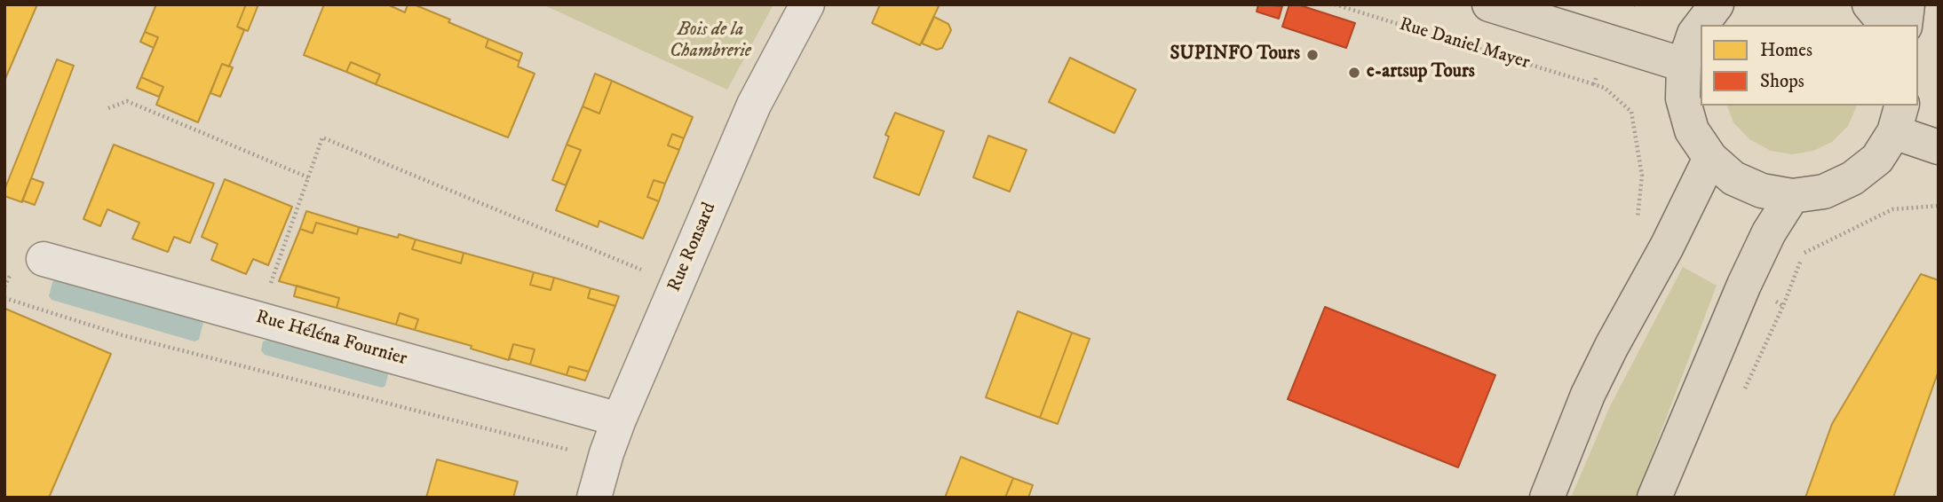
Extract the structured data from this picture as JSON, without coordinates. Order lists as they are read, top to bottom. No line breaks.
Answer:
{"streets":{"street":["Rue Ronsard","Rue Héléna Fournier"],"path":["Rue Daniel Mayer"]},"crossings":[["Rue Ronsard","Rue Héléna Fournier"]],"parks":["Bois de la Chambrerie"],"places":["SUPINFO Tours","e-artsup Tours"],"legend":["Homes","Shops"]}
